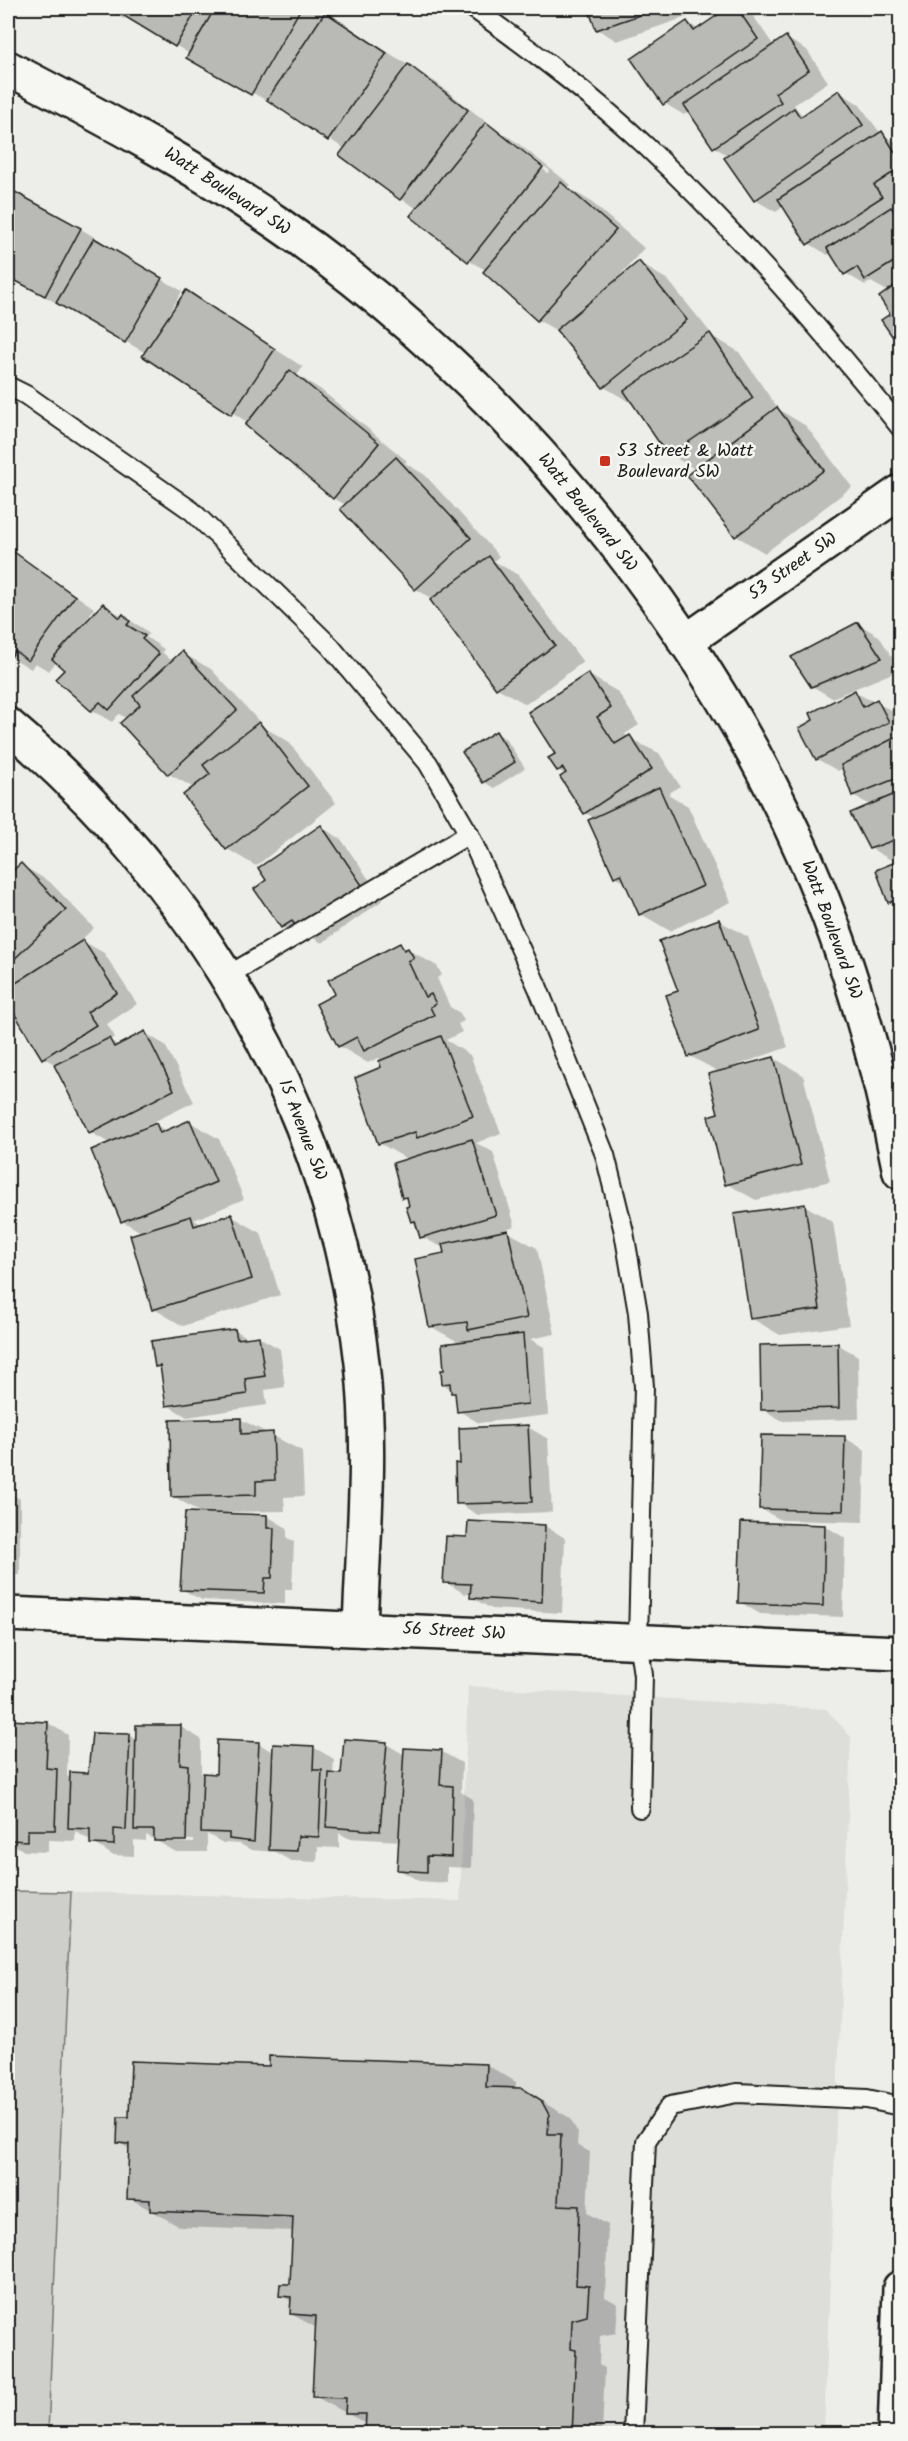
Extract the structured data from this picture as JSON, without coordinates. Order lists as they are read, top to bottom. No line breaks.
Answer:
{"streets":{"street":["Watt Boulevard SW","53 Street SW","15 Avenue SW","56 Street SW"]},"crossings":[["Watt Boulevard SW","53 Street SW"],["15 Avenue SW","56 Street SW"]],"places":{"transit":["53 Street & Watt Boulevard SW"]}}
